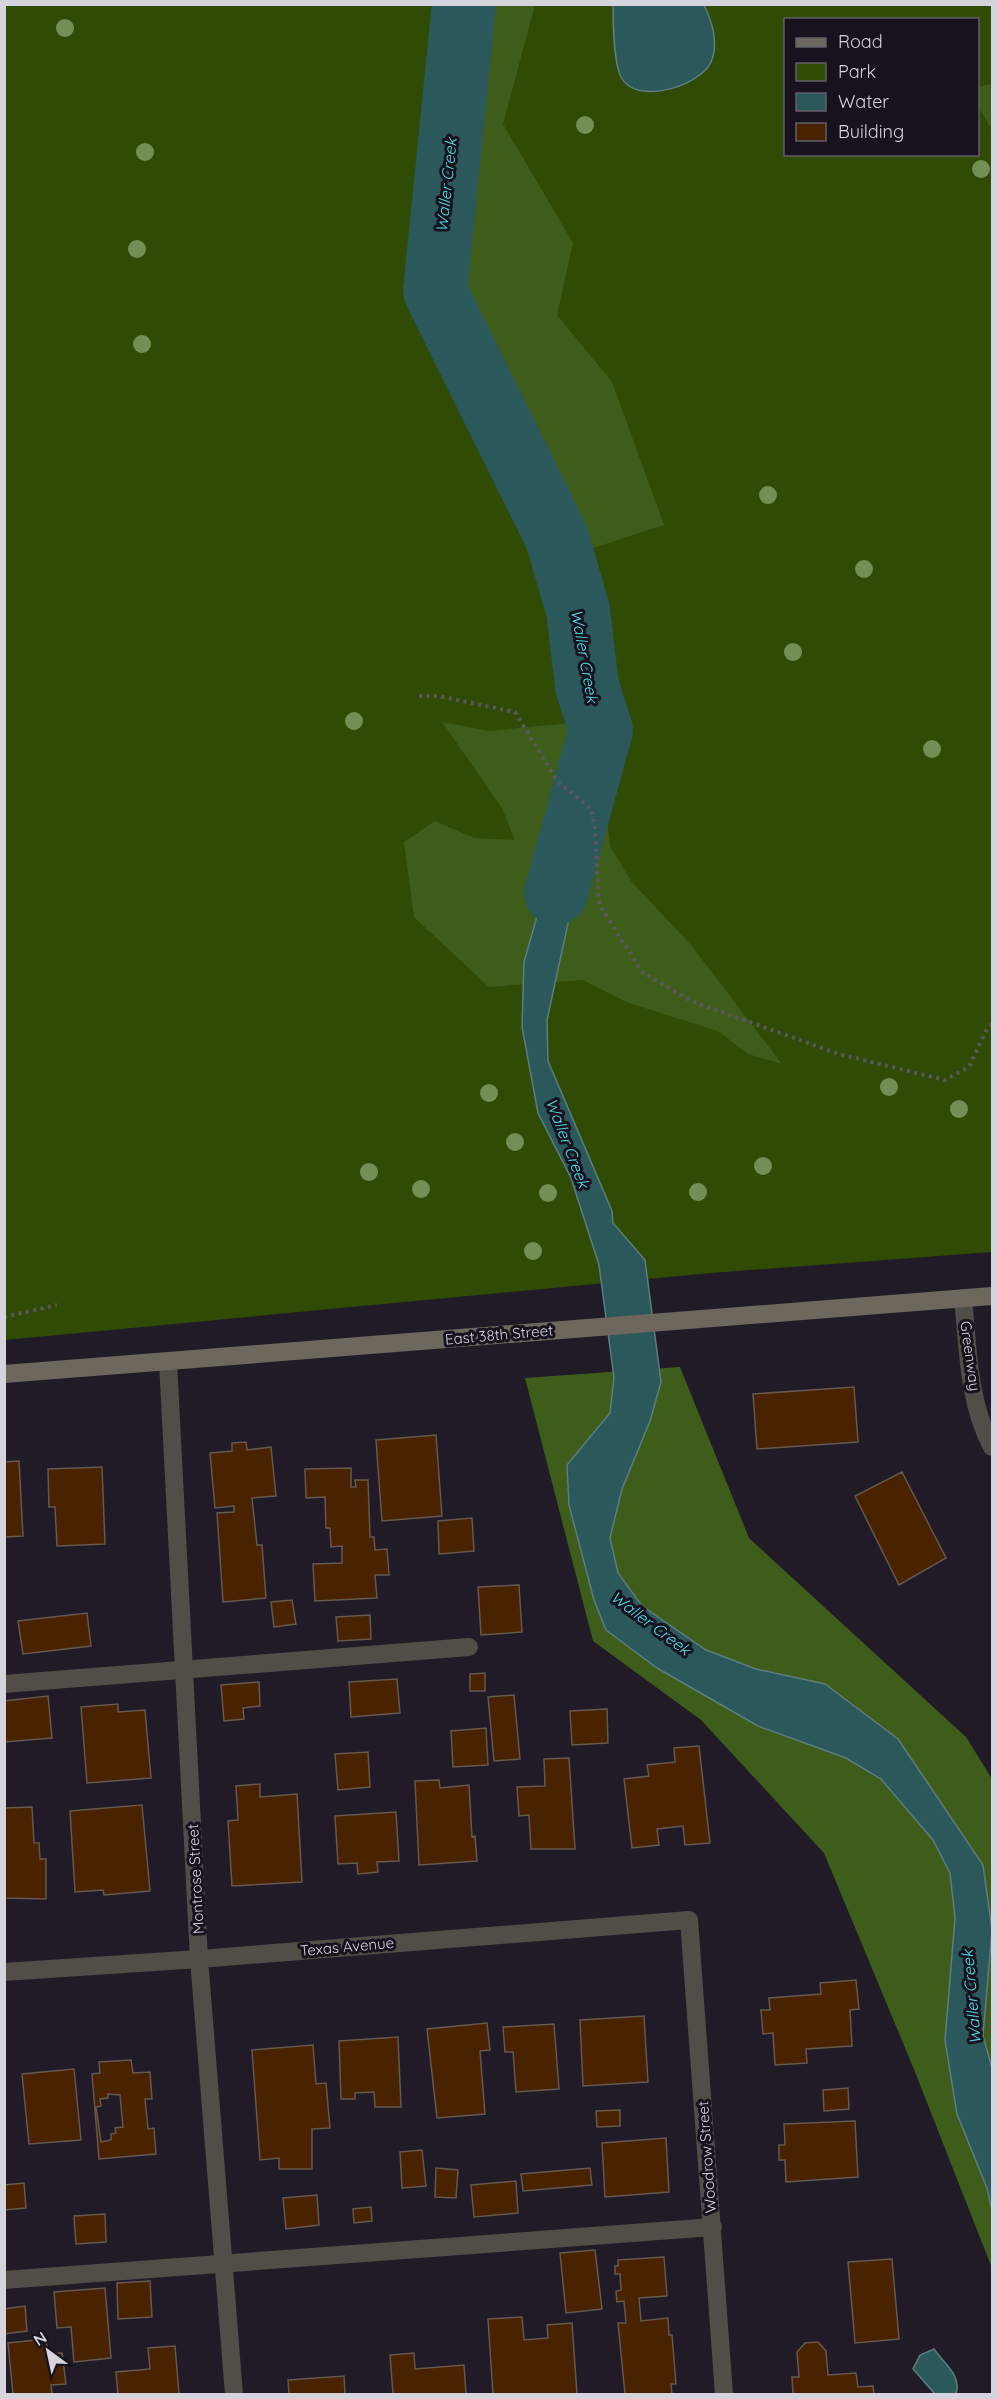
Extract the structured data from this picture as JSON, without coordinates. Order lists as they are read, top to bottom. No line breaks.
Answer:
{"streets":{"street":["East 38th Street","Greenway","Montrose Street","Texas Avenue","Woodrow Street"]},"crossings":[["East 38th Street","Greenway"],["East 38th Street","Montrose Street"],["Montrose Street","Texas Avenue"],["Texas Avenue","Woodrow Street"]],"water":["Waller Creek"],"legend":["Road","Park","Water","Building"],"north":"top left"}
